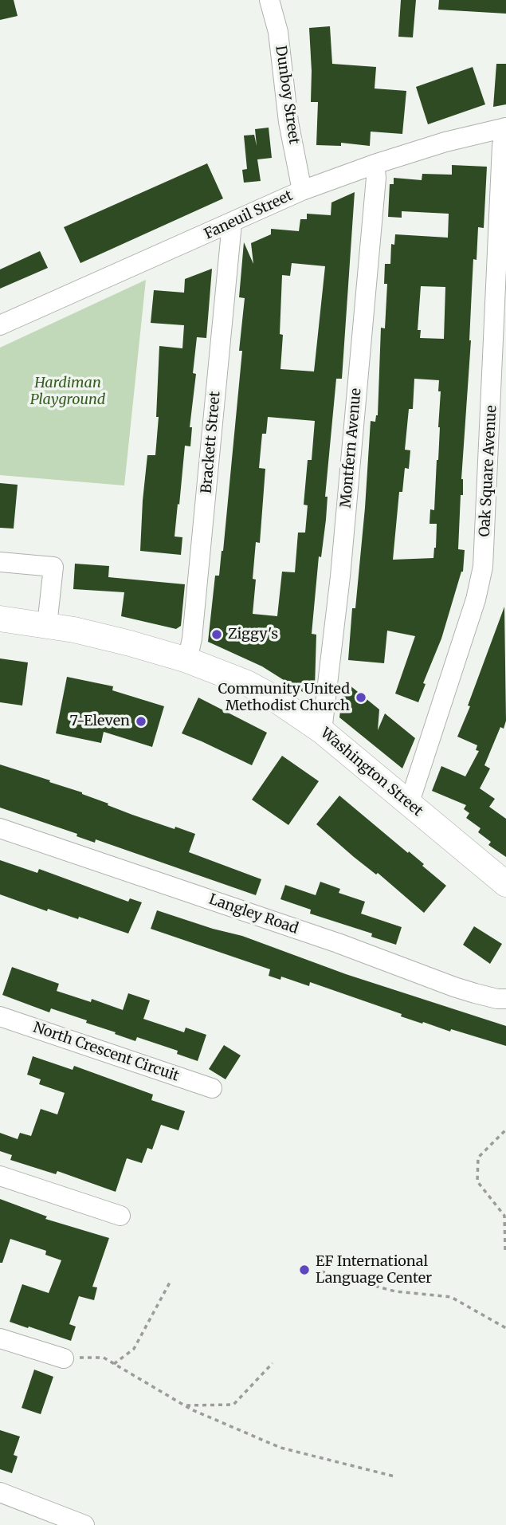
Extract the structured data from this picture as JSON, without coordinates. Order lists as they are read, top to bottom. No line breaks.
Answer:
{"streets":{"main road":["Washington Street"],"street":["Dunboy Street","Faneuil Street","Brackett Street","Montfern Avenue","Oak Square Avenue","Langley Road","North Crescent Circuit"]},"crossings":[["Dunboy Street","Faneuil Street"],["Faneuil Street","Brackett Street"],["Faneuil Street","Montfern Avenue"],["Faneuil Street","Oak Square Avenue"],["Brackett Street","Washington Street"],["Montfern Avenue","Washington Street"],["Oak Square Avenue","Washington Street"]],"parks":["Hardiman Playground"],"places":["Ziggy's","Community United Methodist Church","7-Eleven","EF International Language Center"]}
